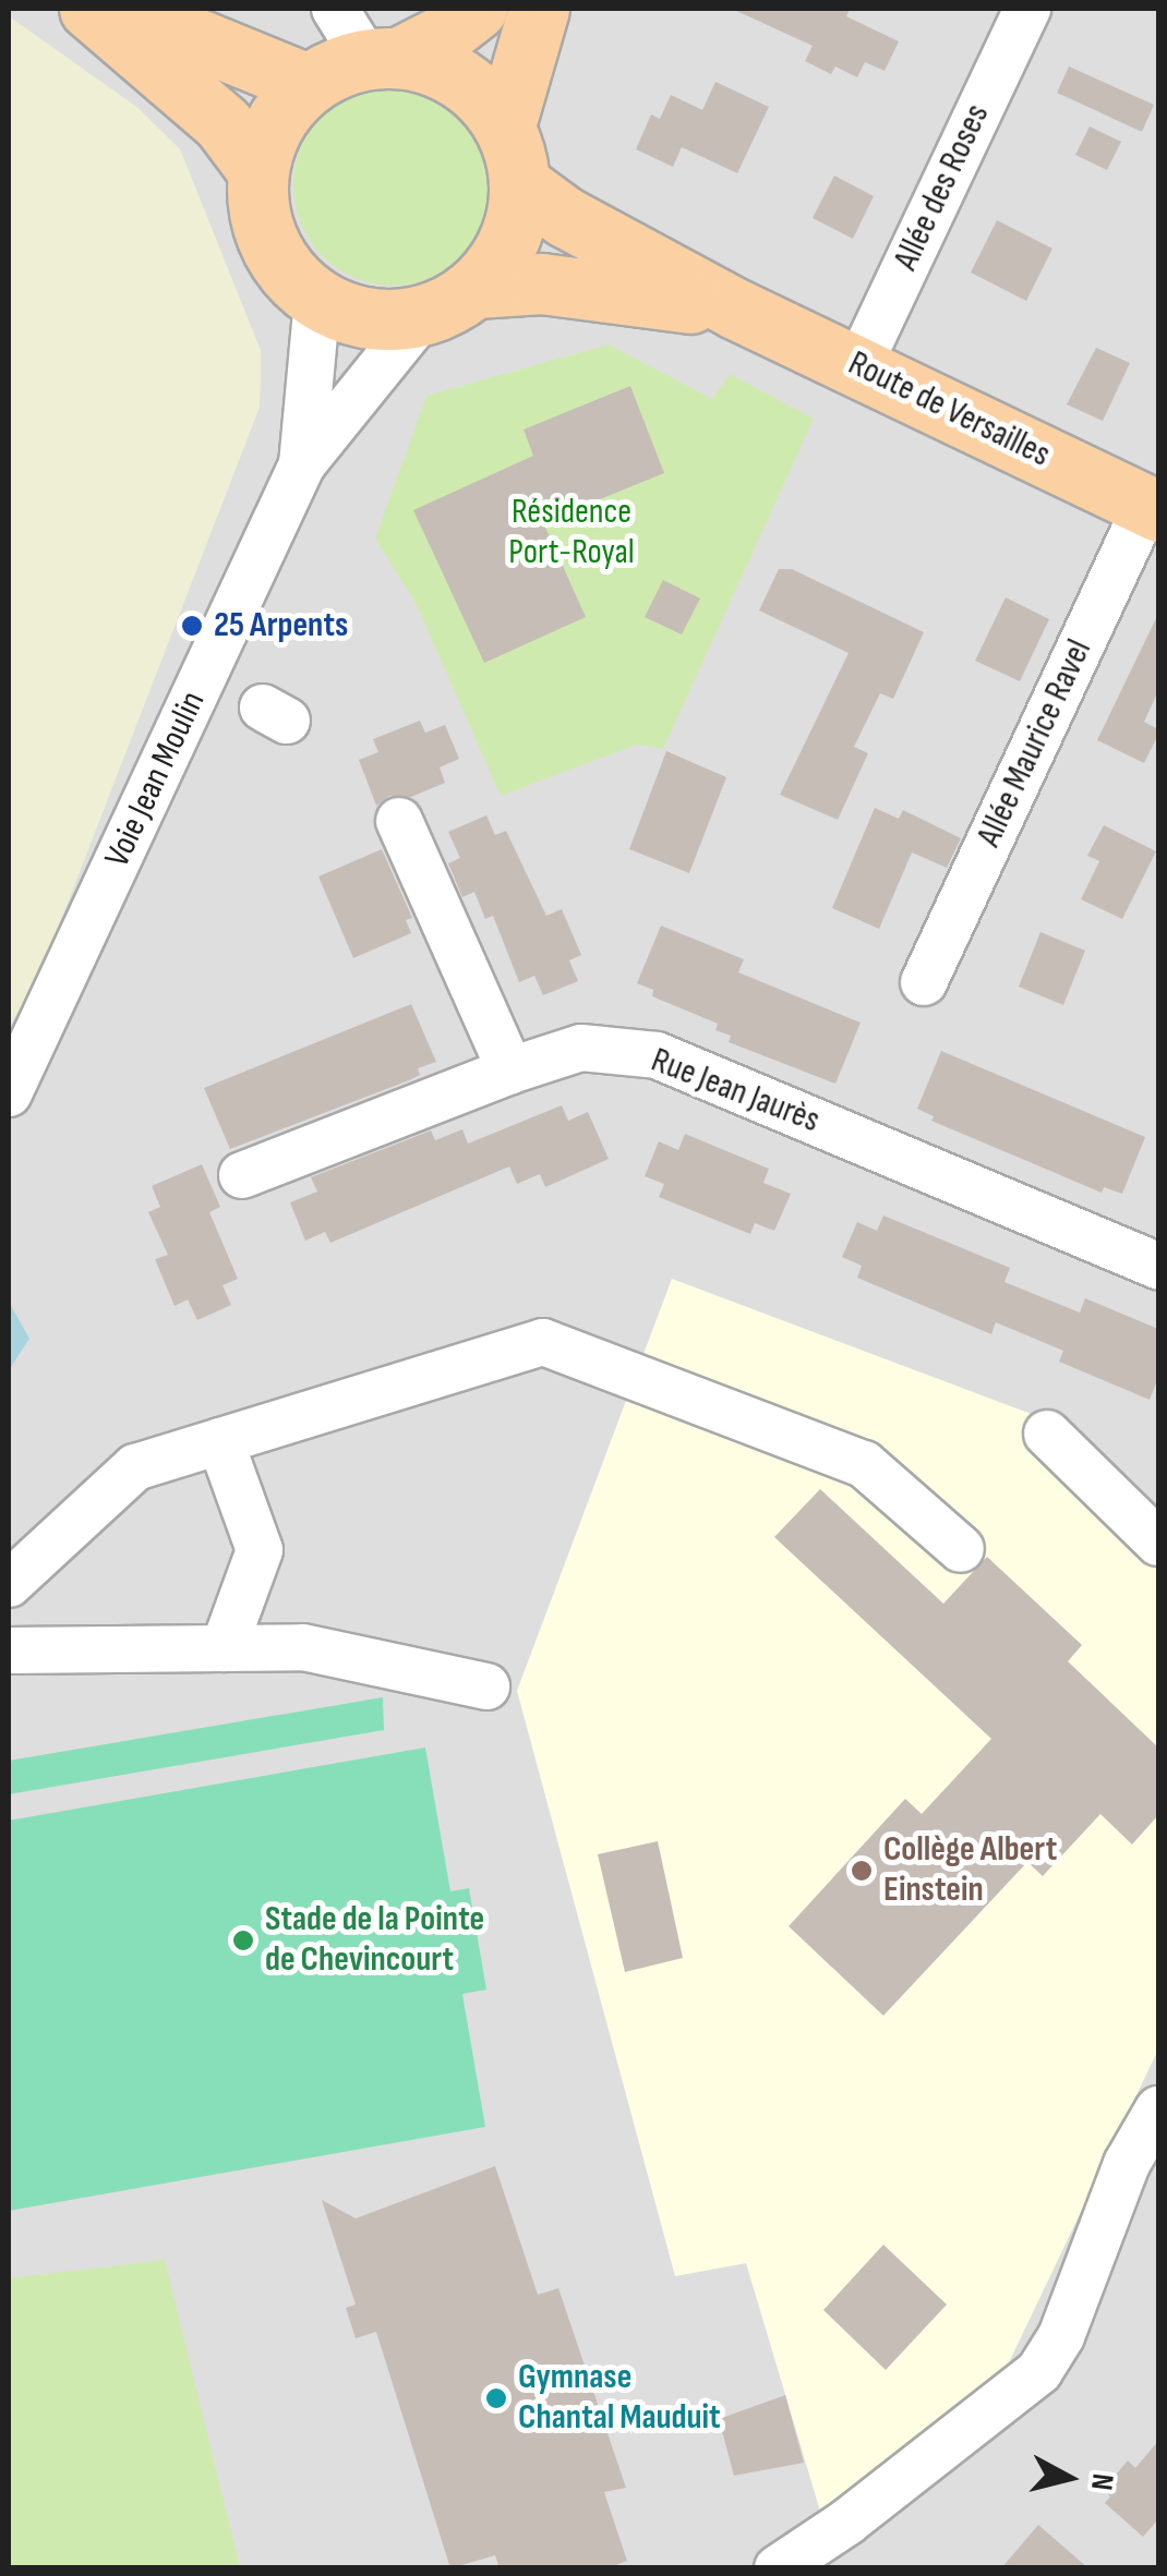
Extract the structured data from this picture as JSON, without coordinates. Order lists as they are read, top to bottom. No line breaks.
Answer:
{"streets":{"main road":["Route de Versailles"],"street":["Allée des Roses","Allée Maurice Ravel","Voie Jean Moulin","Rue Jean Jaurès"]},"crossings":[["Allée des Roses","Route de Versailles"],["Route de Versailles","Allée Maurice Ravel"],["Route de Versailles","Voie Jean Moulin"]],"parks":["Résidence Port-Royal"],"places":["25 Arpents","Collège Albert Einstein","Stade de la Pointe de Chevincourt","Gymnase Chantal Mauduit"],"north":"right"}
